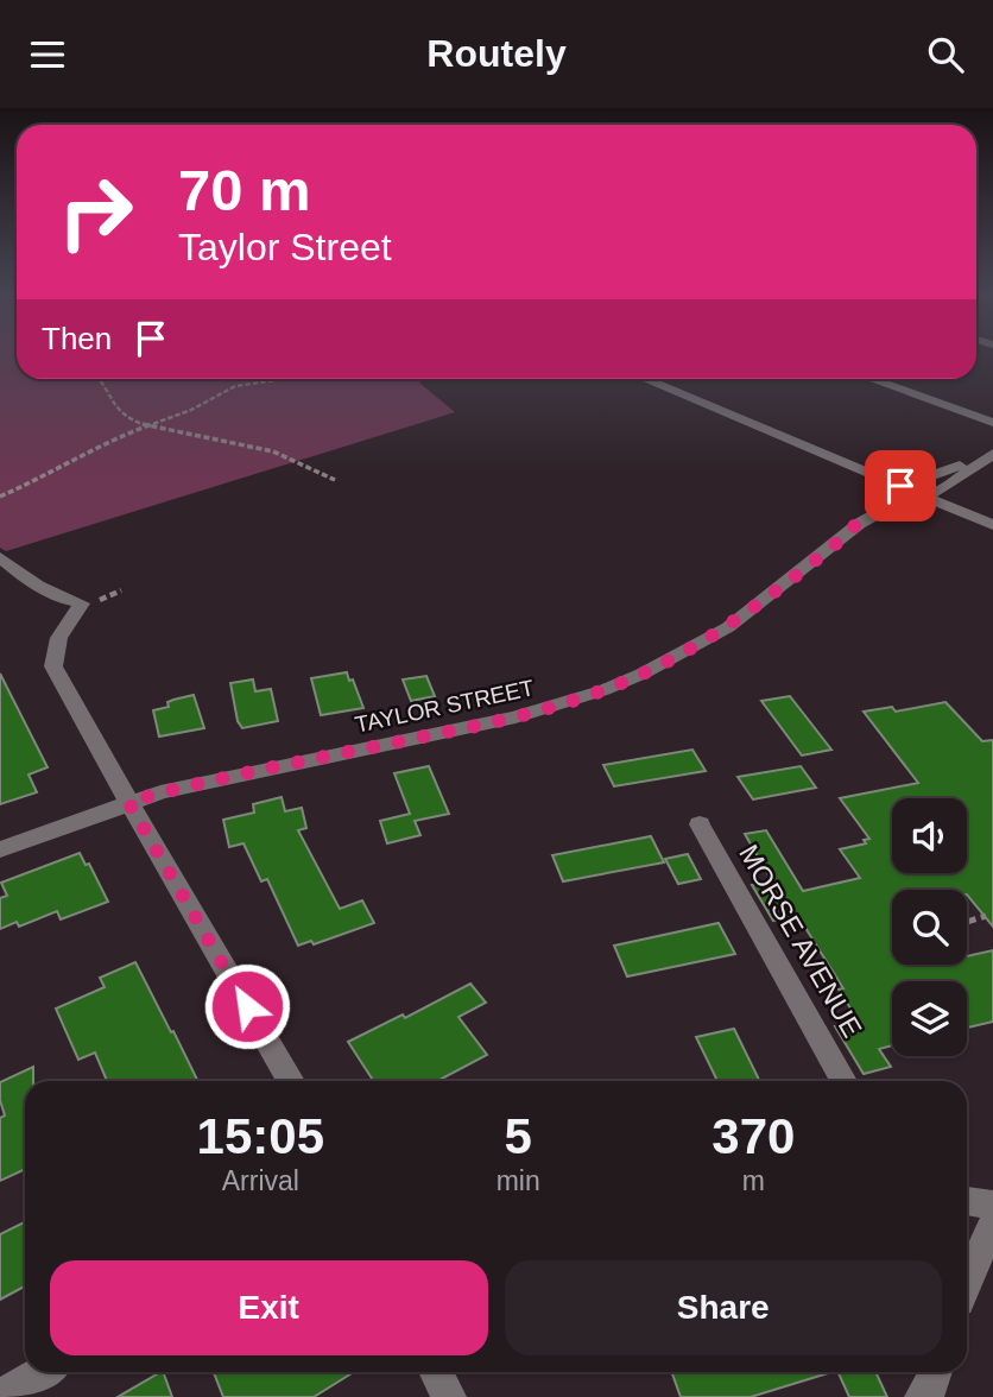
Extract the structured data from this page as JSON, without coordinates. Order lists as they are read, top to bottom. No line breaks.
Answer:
{"streets":{"street":["TAYLOR STREET","MORSE AVENUE"]},"page":{"header":"Routely","turn":["70 m","Taylor Street"],"then":"Then","eta":["15:05","Arrival","5","min","370","m"],"buttons":["Exit","Share"]}}
